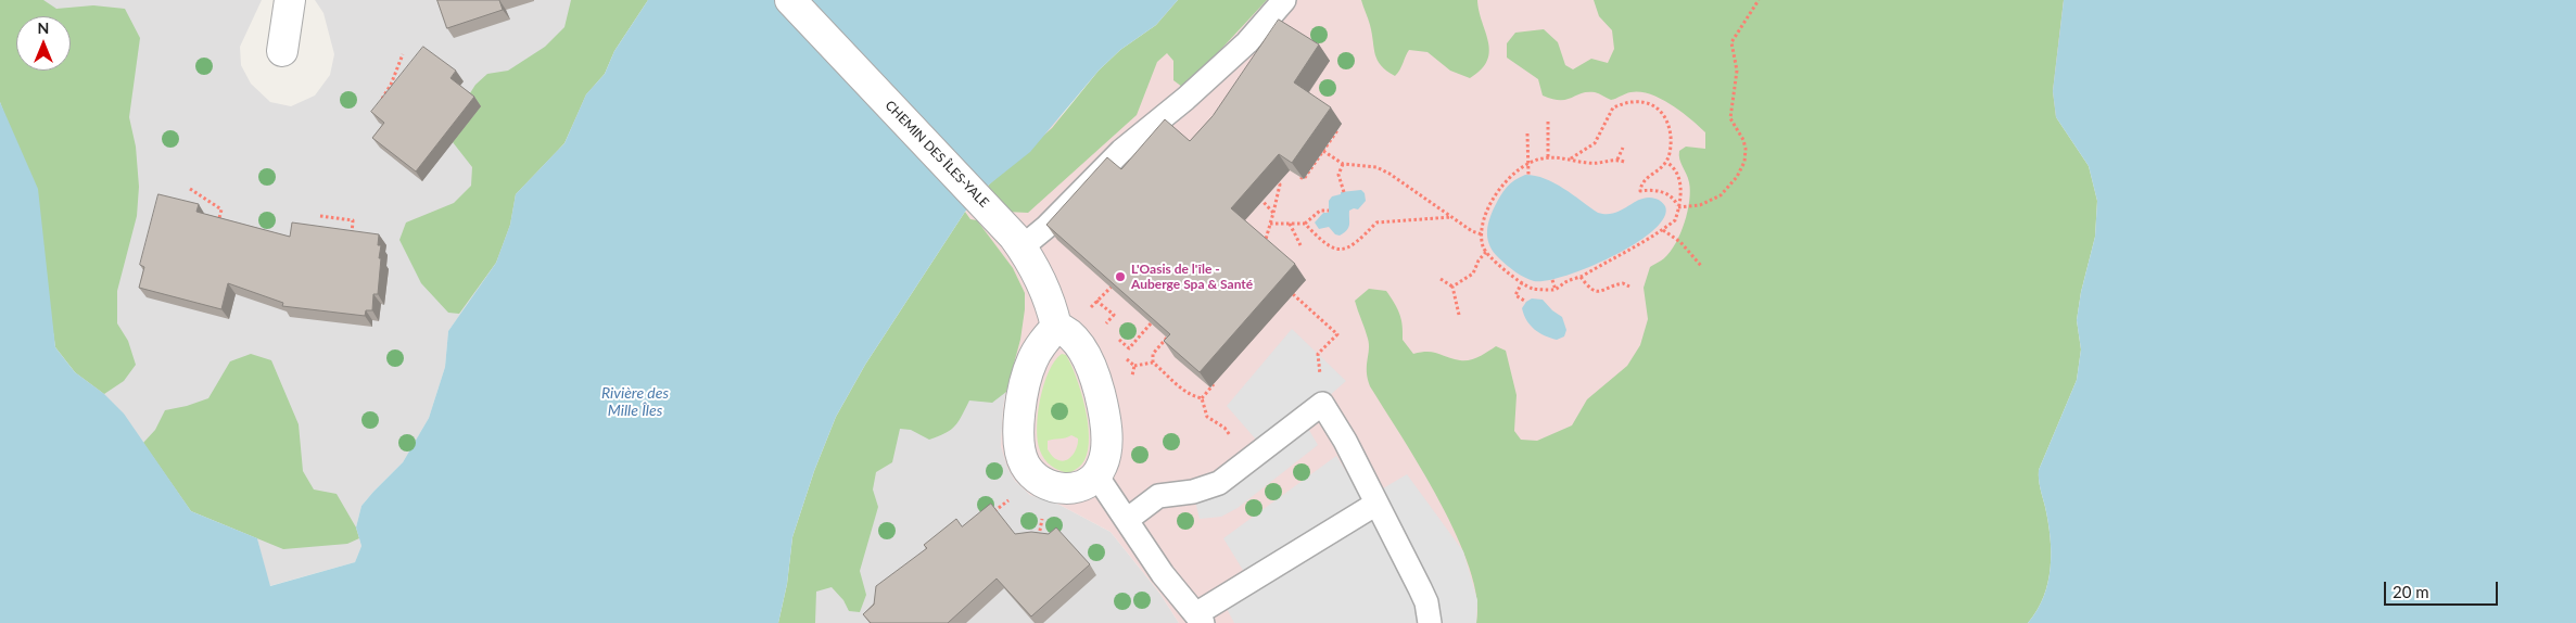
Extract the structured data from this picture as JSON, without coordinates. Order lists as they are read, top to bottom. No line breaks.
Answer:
{"streets":{"street":["CHEMIN DES ÎLES-YALE"]},"water":["Rivière des Mille Îles"],"places":["L'Oasis de l'île - Auberge Spa & Santé"],"scale_bar":"20 m","north":"top"}
